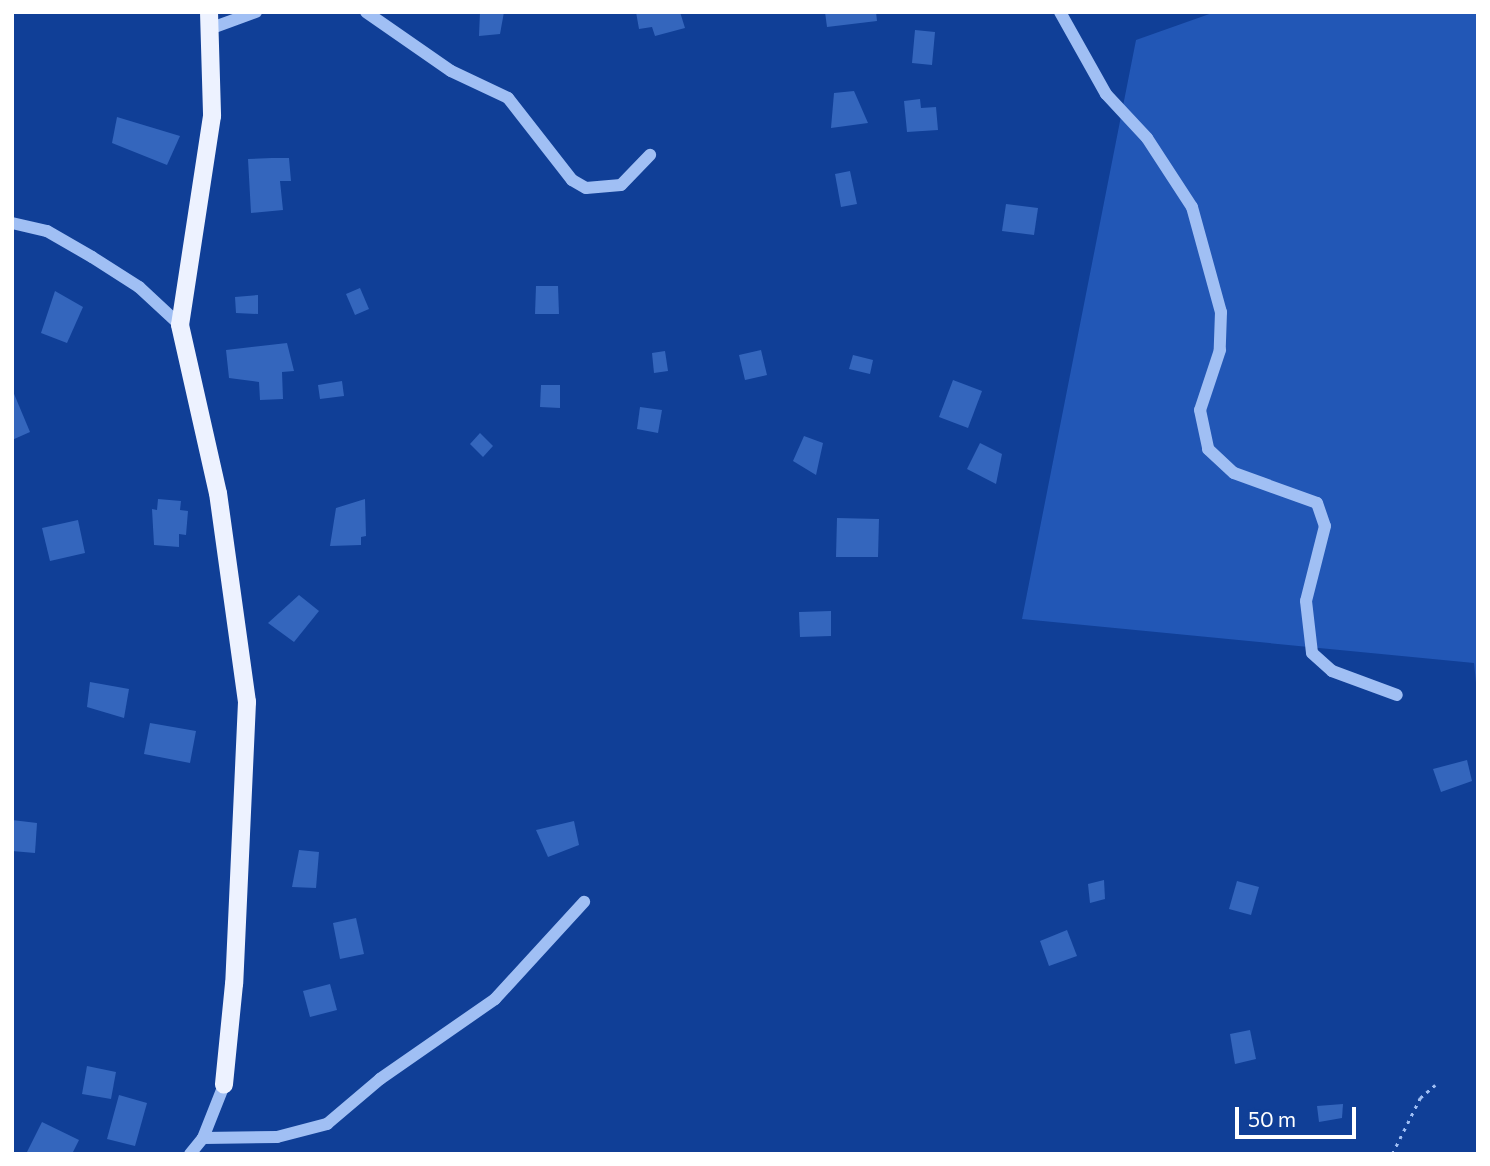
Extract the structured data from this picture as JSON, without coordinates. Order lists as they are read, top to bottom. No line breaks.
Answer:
{"scale_bar":"50 m"}
